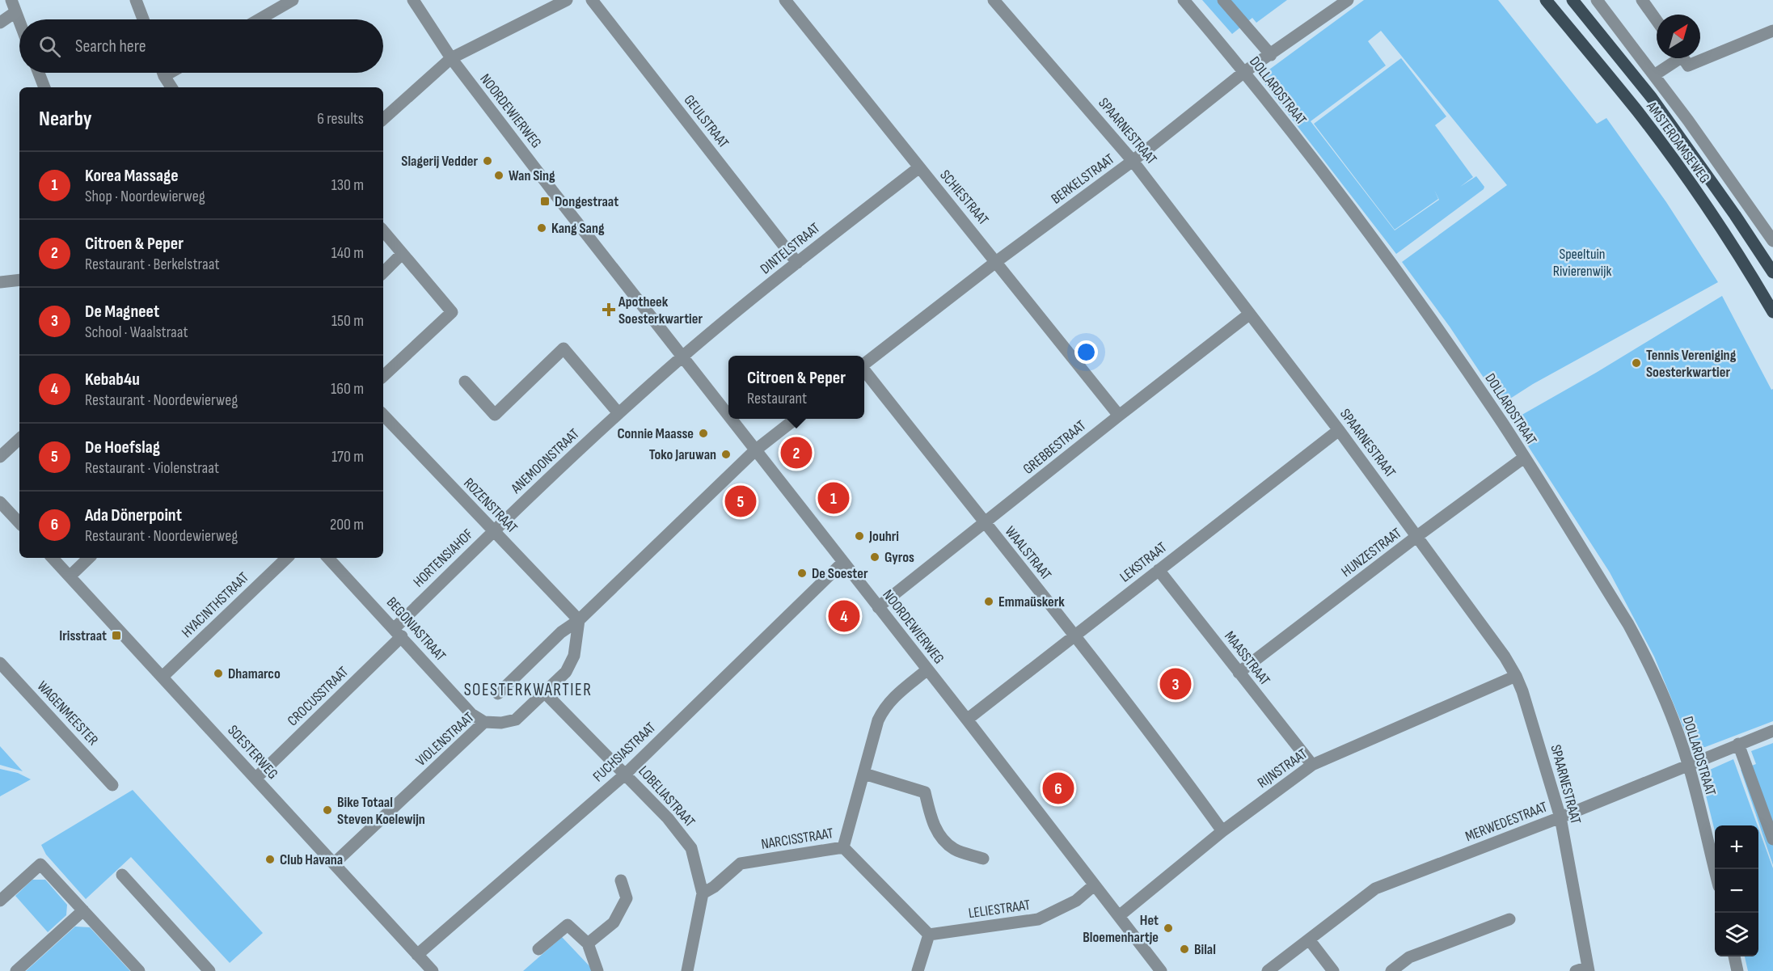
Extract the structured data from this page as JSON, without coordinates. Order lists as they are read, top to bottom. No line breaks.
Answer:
{"streets":{"main road":["AMSTERDAMSEWEG"],"street":["DOLLARDSTRAAT","NOORDEWIERWEG","GEULSTRAAT","SPAARNESTRAAT","BERKELSTRAAT","SCHIESTRAAT","DINTELSTRAAT","GREBBESTRAAT","ANEMOONSTRAAT","ROZENSTRAAT","HUNZESTRAAT","WAALSTRAAT","HORTENSIAHOF","LEKSTRAAT","HYACINTHSTRAAT","BEGONIASTRAAT","MAASSTRAAT","CROCUSSTRAAT","WAGENMEESTER","VIOLENSTRAAT","SOESTERWEG","FUCHSIASTRAAT","RIJNSTRAAT","LOBELIASTRAAT","MERWEDESTRAAT","NARCISSTRAAT","LELIESTRAAT"]},"crossings":[["DOLLARDSTRAAT","BERKELSTRAAT"],["DOLLARDSTRAAT","HUNZESTRAAT"],["DOLLARDSTRAAT","MERWEDESTRAAT"],["NOORDEWIERWEG","DINTELSTRAAT"],["NOORDEWIERWEG","GREBBESTRAAT"],["NOORDEWIERWEG","ANEMOONSTRAAT"],["NOORDEWIERWEG","LEKSTRAAT"],["NOORDEWIERWEG","FUCHSIASTRAAT"],["NOORDEWIERWEG","RIJNSTRAAT"],["NOORDEWIERWEG","NARCISSTRAAT"],["NOORDEWIERWEG","LELIESTRAAT"],["GEULSTRAAT","DINTELSTRAAT"],["SPAARNESTRAAT","BERKELSTRAAT"],["SPAARNESTRAAT","GREBBESTRAAT"],["SPAARNESTRAAT","HUNZESTRAAT"],["SPAARNESTRAAT","LEKSTRAAT"],["SPAARNESTRAAT","RIJNSTRAAT"],["SPAARNESTRAAT","MERWEDESTRAAT"],["BERKELSTRAAT","SCHIESTRAAT"],["SCHIESTRAAT","DINTELSTRAAT"],["SCHIESTRAAT","GREBBESTRAAT"],["DINTELSTRAAT","ANEMOONSTRAAT"],["GREBBESTRAAT","WAALSTRAAT"],["ANEMOONSTRAAT","ROZENSTRAAT"],["ANEMOONSTRAAT","HORTENSIAHOF"],["ROZENSTRAAT","HORTENSIAHOF"],["ROZENSTRAAT","VIOLENSTRAAT"],["HUNZESTRAAT","MAASSTRAAT"],["WAALSTRAAT","LEKSTRAAT"],["WAALSTRAAT","RIJNSTRAAT"],["HORTENSIAHOF","BEGONIASTRAAT"],["HORTENSIAHOF","CROCUSSTRAAT"],["LEKSTRAAT","MAASSTRAAT"],["HYACINTHSTRAAT","SOESTERWEG"],["BEGONIASTRAAT","CROCUSSTRAAT"],["BEGONIASTRAAT","VIOLENSTRAAT"],["MAASSTRAAT","RIJNSTRAAT"],["CROCUSSTRAAT","SOESTERWEG"],["VIOLENSTRAAT","SOESTERWEG"],["VIOLENSTRAAT","LOBELIASTRAAT"],["SOESTERWEG","FUCHSIASTRAAT"],["FUCHSIASTRAAT","LOBELIASTRAAT"],["LOBELIASTRAAT","NARCISSTRAAT"]],"districts":["SOESTERKWARTIER"],"parks":["Speeltuin Rivierenwijk"],"places":{"other":["Slagerij Vedder","Wan Sing","Kang Sang","Tennis Vereniging Soesterkwartier","Connie Maasse","Toko Jaruwan","Jouhri","Gyros","De Soester","Emmaüskerk","Dhamarco","Bike Totaal Steven Koelewijn","Club Havana","Het Bloemenhartje","Bilal"],"transit":["Dongestraat","Irisstraat"],"health":["Apotheek Soesterkwartier"]},"north":"top right","page":{"search":"Search here","heading":["Nearby","6 results"],"list":[{"mark":"1","name":"Korea Massage","note":"Shop · Noordewierweg","value":"130 m"},{"mark":"2","name":"Citroen & Peper","note":"Restaurant · Berkelstraat","value":"140 m"},{"mark":"3","name":"De Magneet","note":"School · Waalstraat","value":"150 m"},{"mark":"4","name":"Kebab4u","note":"Restaurant · Noordewierweg","value":"160 m"},{"mark":"5","name":"De Hoefslag","note":"Restaurant · Violenstraat","value":"170 m"},{"mark":"6","name":"Ada Dönerpoint","note":"Restaurant · Noordewierweg","value":"200 m"}],"popup":["Citroen & Peper","Restaurant"],"pins":["2","1","5","4","3","6"],"map_buttons":["+","−"]}}
